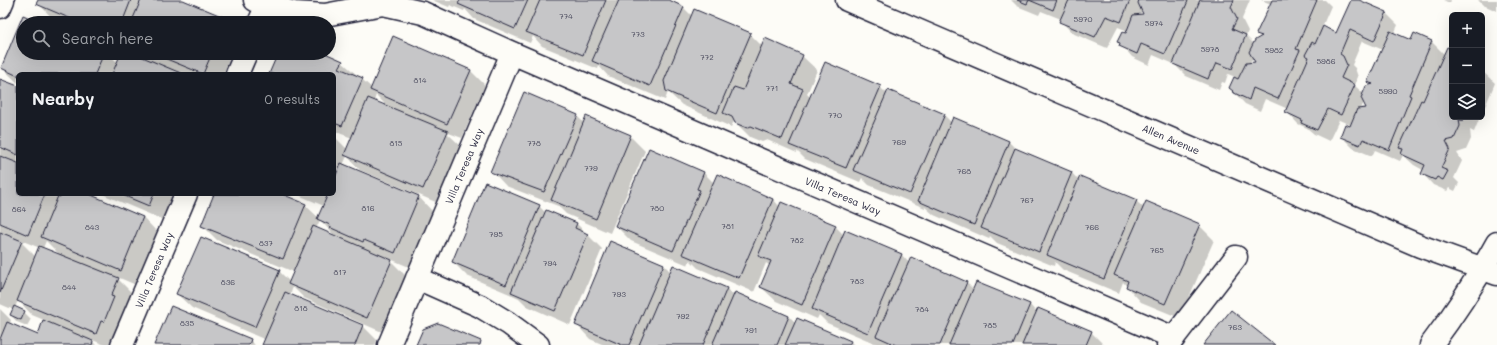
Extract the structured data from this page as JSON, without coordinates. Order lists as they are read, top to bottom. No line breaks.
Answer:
{"streets":{"street":["Allen Avenue","Villa Teresa Way"]},"house_numbers":["774","5970","5974","773","5978","5982","772","5986","814","771","5990","770","769","815","778","779","768","767","816","780","864","781","843","766","795","782","837","765","794","817","783","836","844","793","818","784","792","835","785","763","791"],"page":{"map_buttons":["+","−"],"search":"Search here","heading":["Nearby","0 results"]}}
